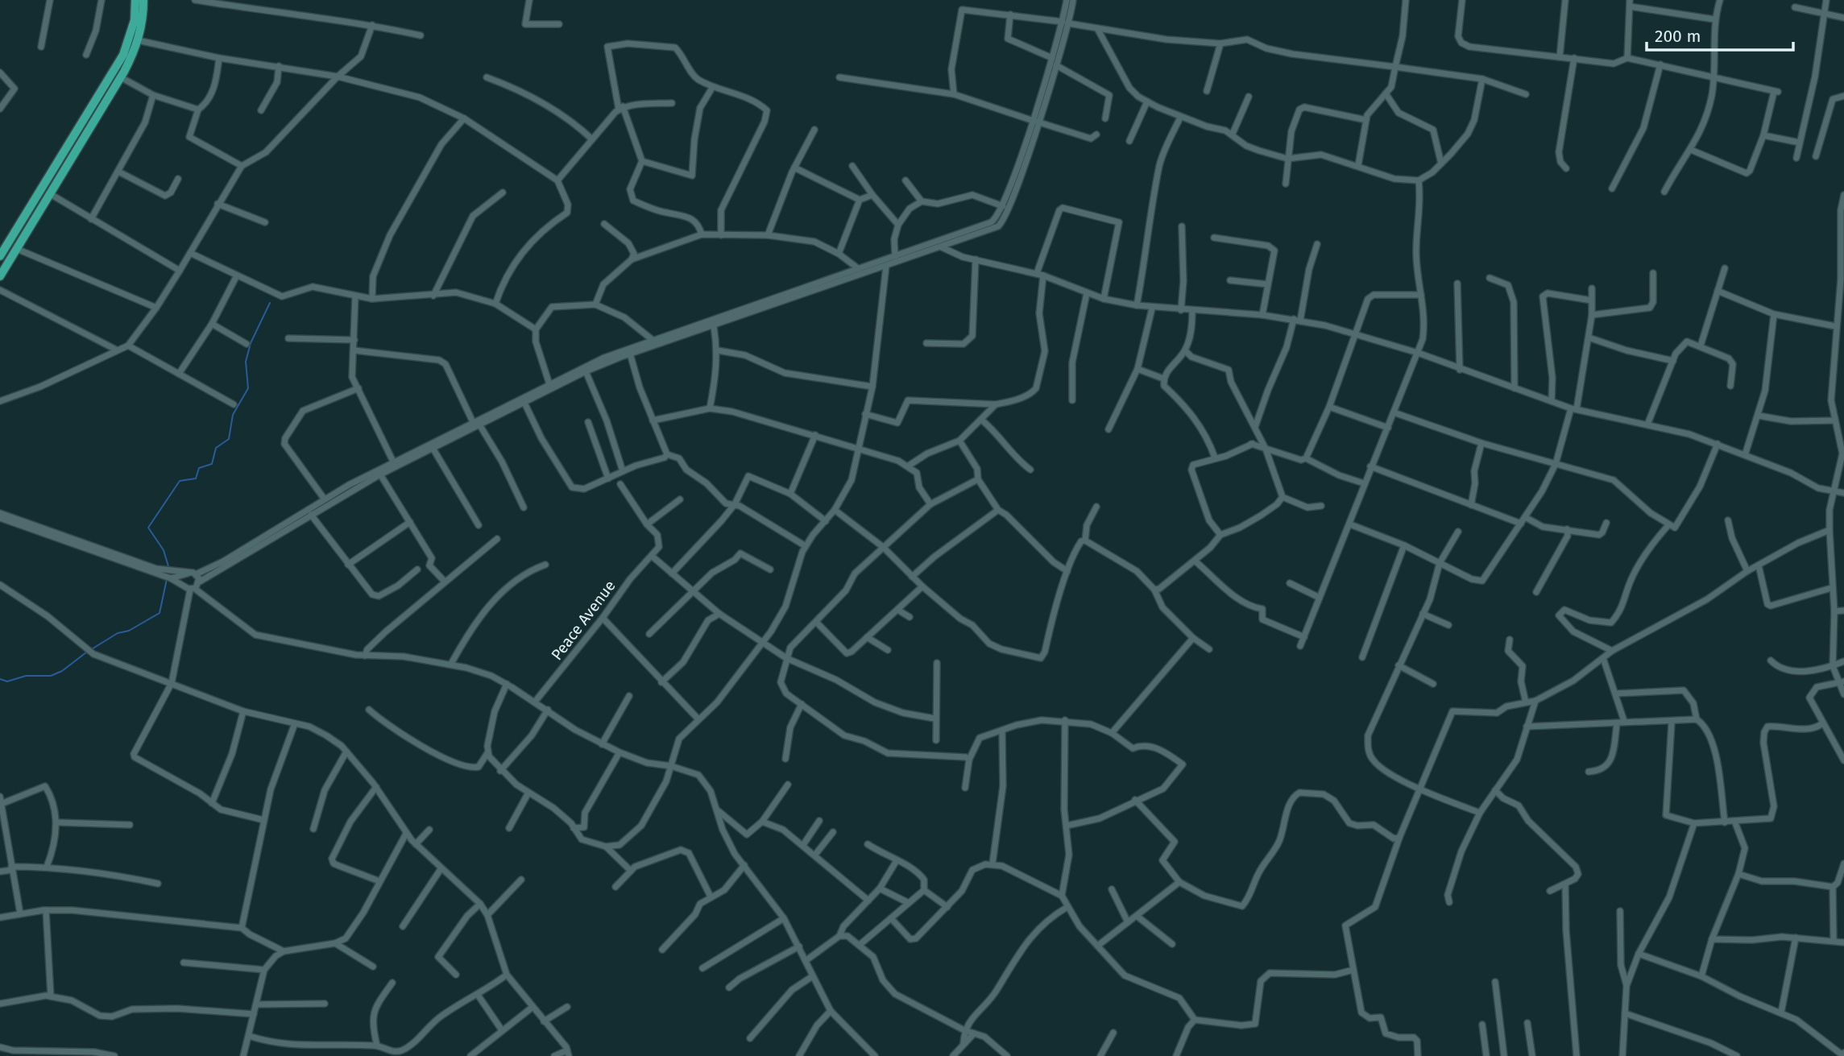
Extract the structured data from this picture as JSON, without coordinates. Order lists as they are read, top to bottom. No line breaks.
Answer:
{"streets":{"street":["Peace Avenue"]},"scale_bar":"200 m"}
